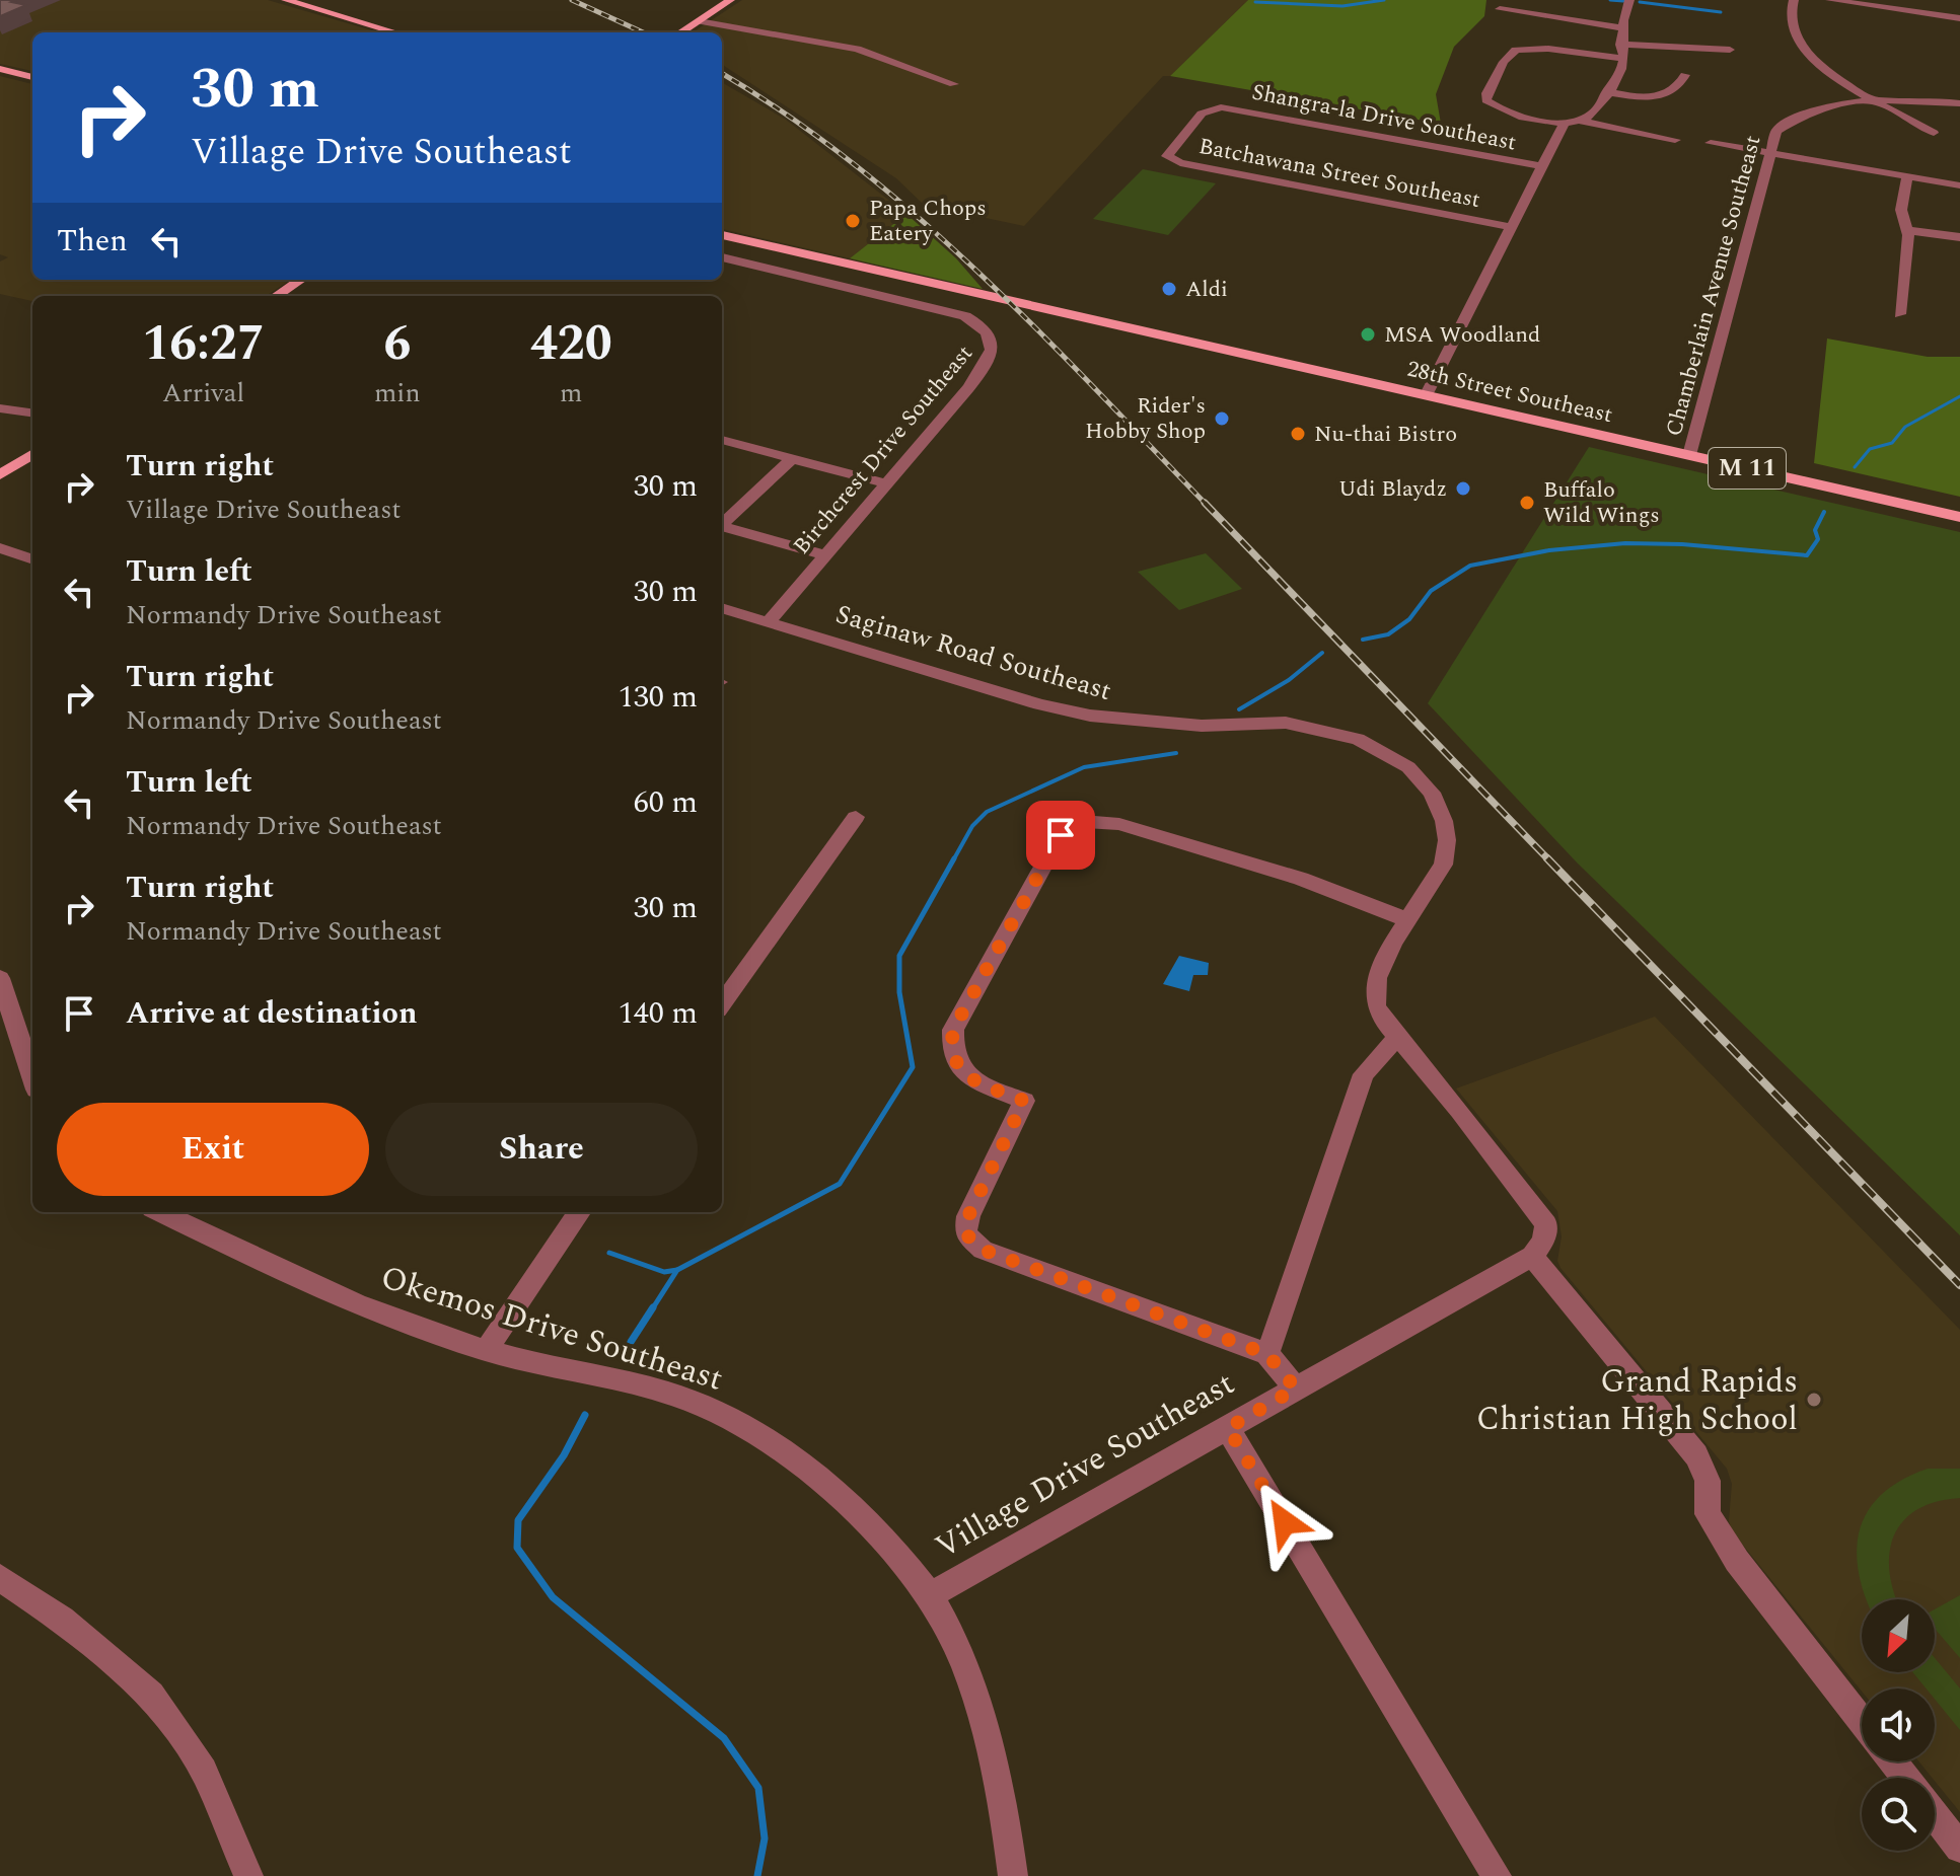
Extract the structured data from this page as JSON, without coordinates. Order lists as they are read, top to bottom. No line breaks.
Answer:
{"streets":{"main road":["28th Street Southeast","M 11"],"street":["Shangra-la Drive Southeast","Batchawana Street Southeast","Chamberlain Avenue Southeast","Birchcrest Drive Southeast","Saginaw Road Southeast","Okemos Drive Southeast","Village Drive Southeast"]},"crossings":[["Shangra-la Drive Southeast","Batchawana Street Southeast"],["Chamberlain Avenue Southeast","28th Street Southeast"],["Birchcrest Drive Southeast","Saginaw Road Southeast"],["Saginaw Road Southeast","Village Drive Southeast"],["Okemos Drive Southeast","Village Drive Southeast"]],"places":["Papa Chops Eatery","Aldi","MSA Woodland","Rider's Hobby Shop","Nu-thai Bistro","Udi Blaydz","Buffalo Wild Wings","Grand Rapids Christian High School"],"north":"bottom left","page":{"turn":["30 m","Village Drive Southeast"],"then":"Then","eta":["16:27","Arrival","6","min","420","m"],"list":[{"name":"Turn right","note":"Village Drive Southeast","value":"30 m"},{"name":"Turn left","note":"Normandy Drive Southeast","value":"30 m"},{"name":"Turn right","note":"Normandy Drive Southeast","value":"130 m"},{"name":"Turn left","note":"Normandy Drive Southeast","value":"60 m"},{"name":"Turn right","note":"Normandy Drive Southeast","value":"30 m"},{"name":"Arrive at destination","value":"140 m"}],"buttons":["Exit","Share"]}}
